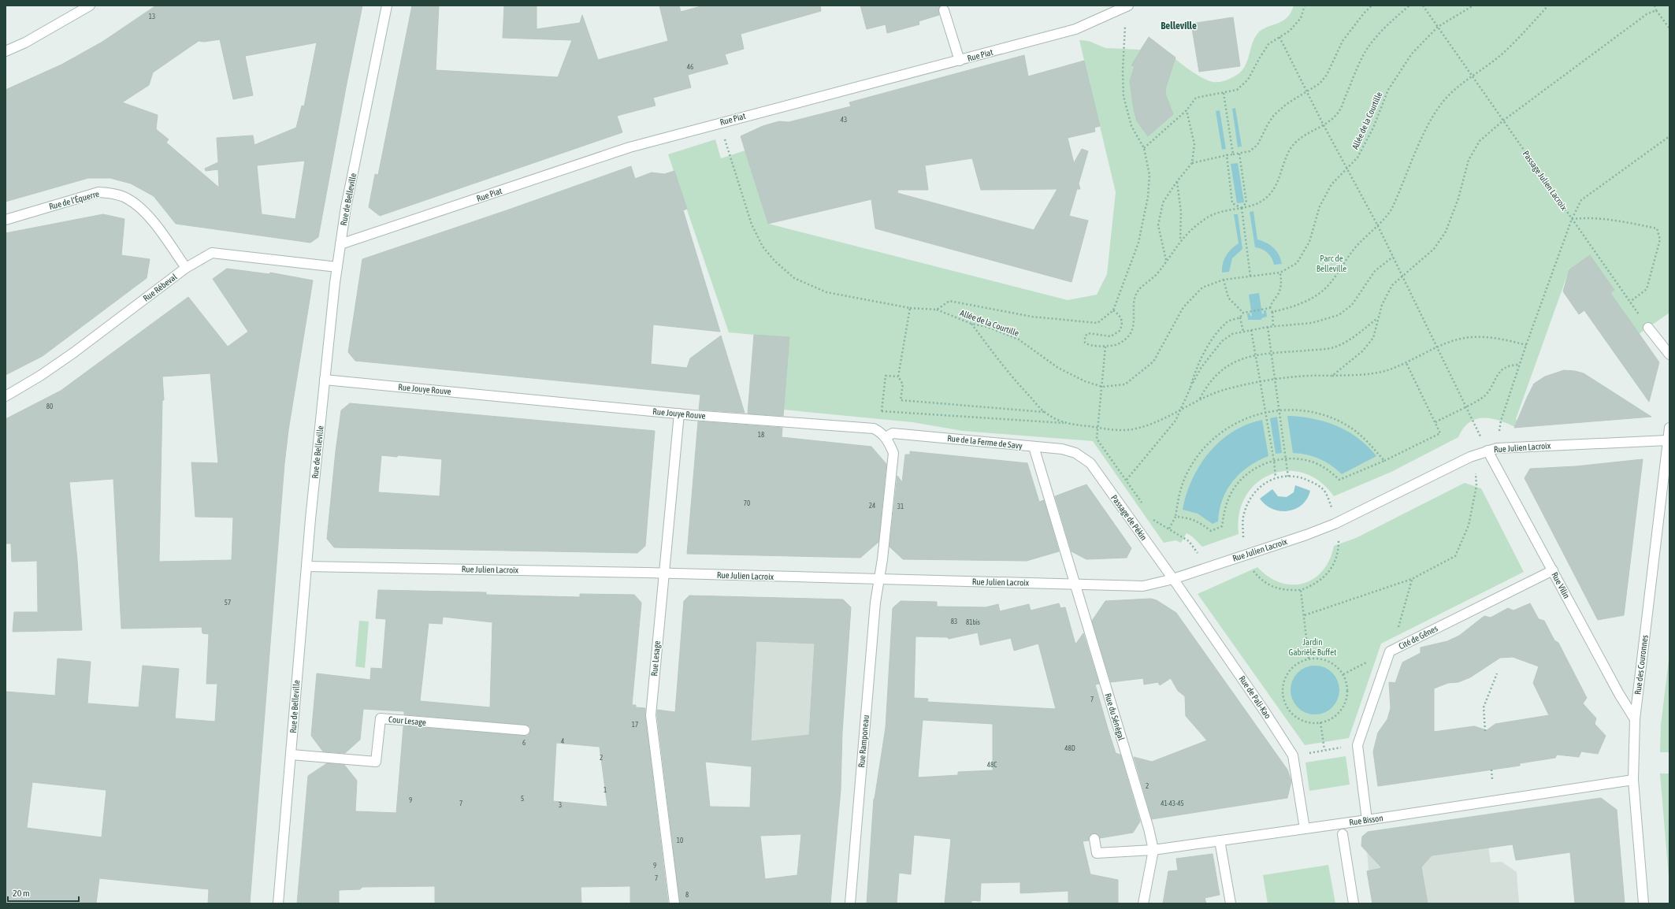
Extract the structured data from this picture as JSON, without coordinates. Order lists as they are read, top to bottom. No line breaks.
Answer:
{"streets":{"street":["Rue Piat","Rue de Belleville","Rue de l'Équerre","Rue Rébeval","Rue Jouye Rouve","Rue de la Ferme de Savy","Rue Julien Lacroix","Passage de Pékin","Rue Vilin","Cité de Gênes","Rue Lesage","Rue des Couronnes","Rue de Pali-Kao","Rue du Sénégal","Cour Lesage","Rue Ramponeau","Rue Bisson"],"path":["Allée de la Courtille","Passage Julien Lacroix"]},"crossings":[["Rue Piat","Rue de Belleville"],["Allée de la Courtille","Passage Julien Lacroix"],["Rue de Belleville","Rue Rébeval"],["Rue de Belleville","Rue Jouye Rouve"],["Rue de Belleville","Rue Julien Lacroix"],["Rue de Belleville","Cour Lesage"],["Rue de l'Équerre","Rue Rébeval"],["Rue Jouye Rouve","Rue de la Ferme de Savy"],["Rue Jouye Rouve","Rue Julien Lacroix"],["Rue Jouye Rouve","Rue Lesage"],["Rue Jouye Rouve","Rue Ramponeau"],["Rue de la Ferme de Savy","Passage de Pékin"],["Rue Julien Lacroix","Passage de Pékin"],["Rue Julien Lacroix","Rue Vilin"],["Rue Julien Lacroix","Rue Lesage"],["Rue Julien Lacroix","Rue des Couronnes"],["Rue Julien Lacroix","Rue de Pali-Kao"],["Rue Julien Lacroix","Rue du Sénégal"],["Rue Julien Lacroix","Rue Ramponeau"],["Passage de Pékin","Rue de Pali-Kao"],["Rue Vilin","Cité de Gênes"],["Rue Vilin","Rue des Couronnes"],["Cité de Gênes","Rue Bisson"],["Rue des Couronnes","Rue Bisson"],["Rue de Pali-Kao","Rue Bisson"],["Rue du Sénégal","Rue Bisson"]],"districts":["Belleville"],"parks":["Parc de Belleville","Jardin Gabriële Buffet"],"house_numbers":["13","46","43","80","18","70","24","31","57","83","81bis","7","17","4","6","48D","2","48C","2","1","5","9","7","41-43-45","3","10","9","7","8"],"scale_bar":"20 m"}
